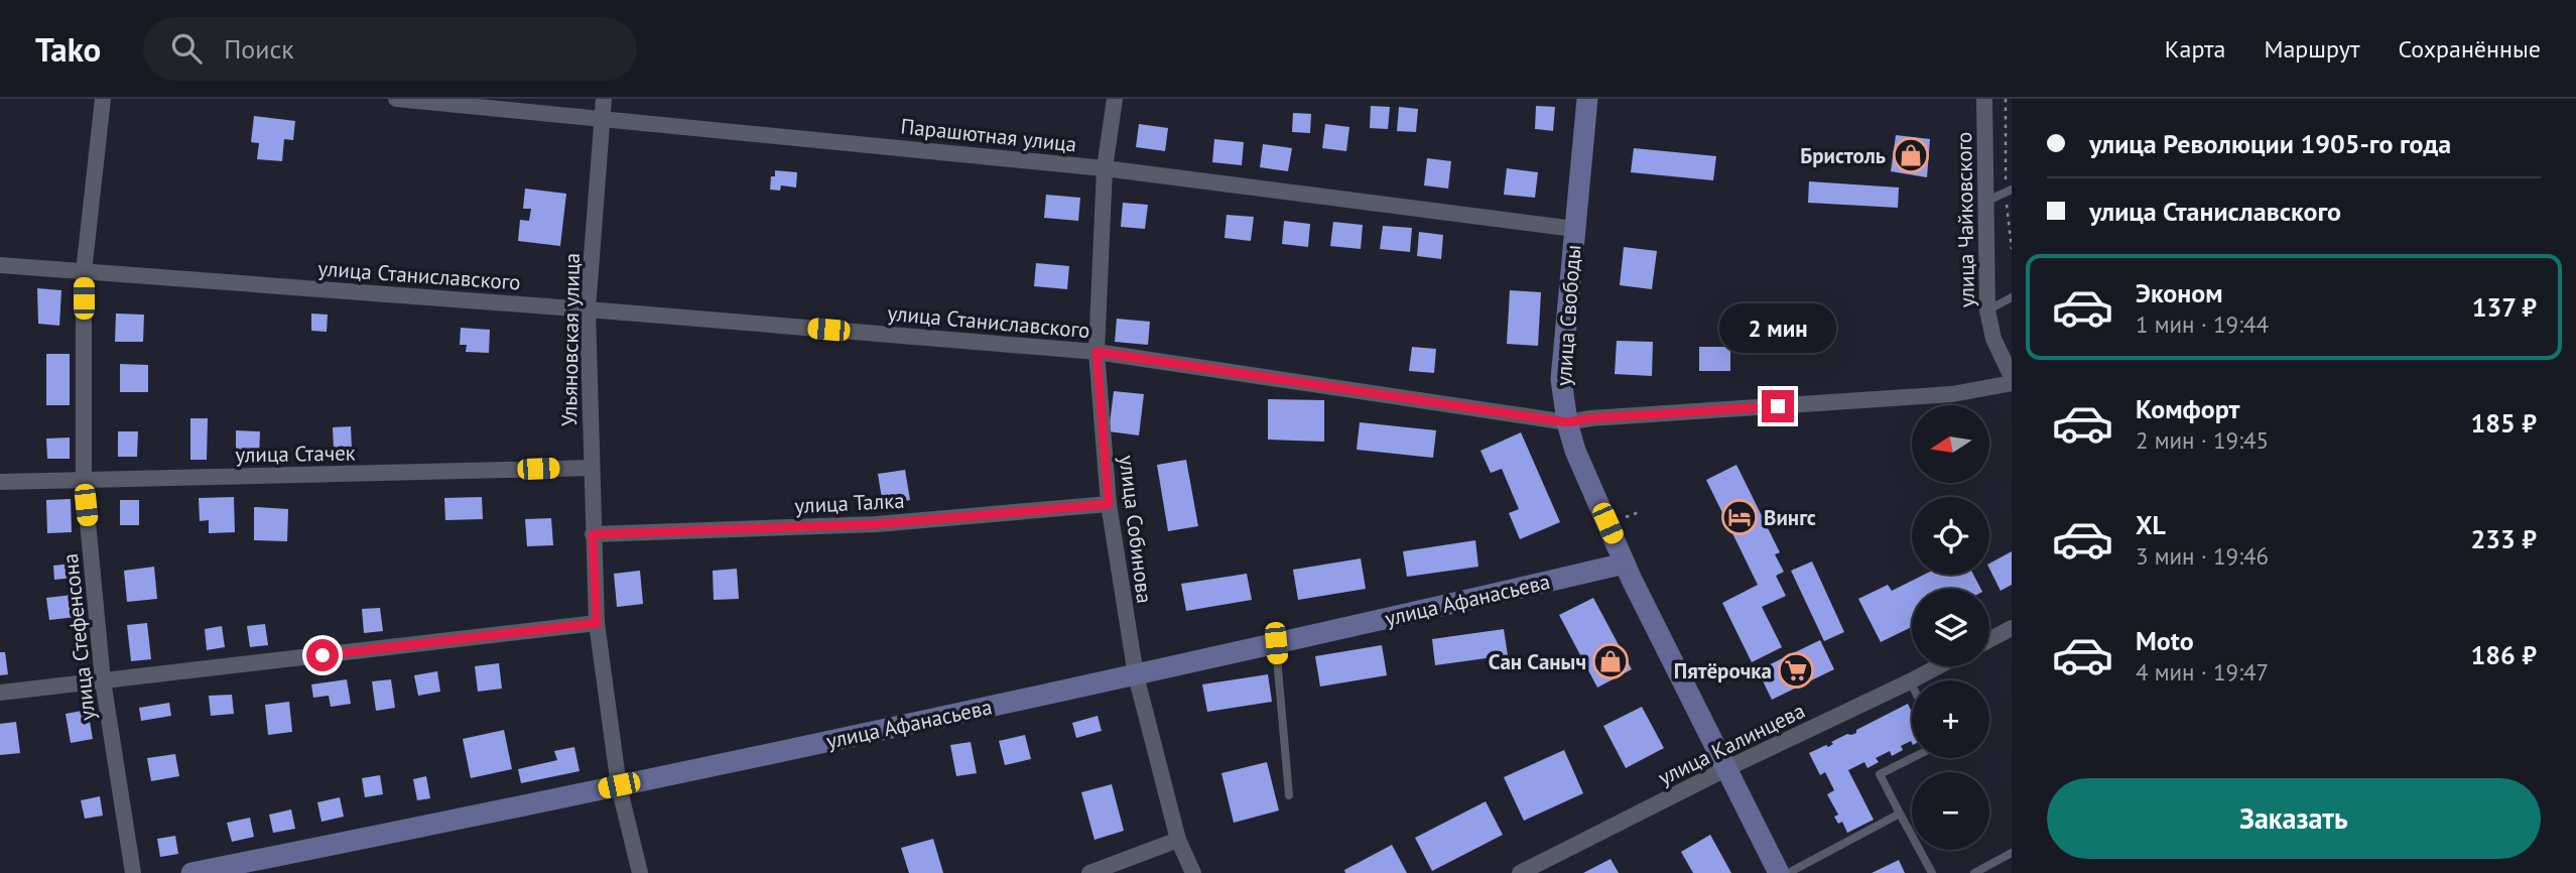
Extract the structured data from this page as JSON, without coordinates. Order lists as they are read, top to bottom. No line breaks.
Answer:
{"streets":{"street":["Парашютная улица","улица Чайковского","улица Станиславского","улица Свободы","Ульяновская улица","улица Стачек","улица Талка","улица Собинова","улица Афанасьева","улица Стефенсона","улица Калинцева"]},"crossings":[["Парашютная улица","улица Свободы"],["Парашютная улица","Ульяновская улица"],["Парашютная улица","улица Собинова"],["улица Станиславского","улица Свободы"],["улица Станиславского","Ульяновская улица"],["улица Станиславского","улица Собинова"],["улица Станиславского","улица Стефенсона"],["улица Свободы","улица Афанасьева"],["улица Свободы","улица Калинцева"],["Ульяновская улица","улица Стачек"],["Ульяновская улица","улица Талка"],["Ульяновская улица","улица Афанасьева"],["улица Стачек","улица Стефенсона"],["улица Талка","улица Собинова"],["улица Собинова","улица Афанасьева"]],"places":{"shop":["Бристоль","Сан Саныч"],"hotel":["Вингс"],"supermarket":["Пятёрочка"]},"north":"left","page":{"header":"Tako","search":"Поиск","nav":["Карта","Маршрут","Сохранённые"],"banner":["улица Революции 1905-го года","улица Станиславского"],"list":[{"name":"Эконом","note":"1 мин · 19:44","value":"137 ₽"},{"name":"Комфорт","note":"2 мин · 19:45","value":"185 ₽"},{"name":"XL","note":"3 мин · 19:46","value":"233 ₽"},{"name":"Moto","note":"4 мин · 19:47","value":"186 ₽"}],"bubble":"2 мин","map_buttons":["+","−"],"buttons":"Заказать"}}
